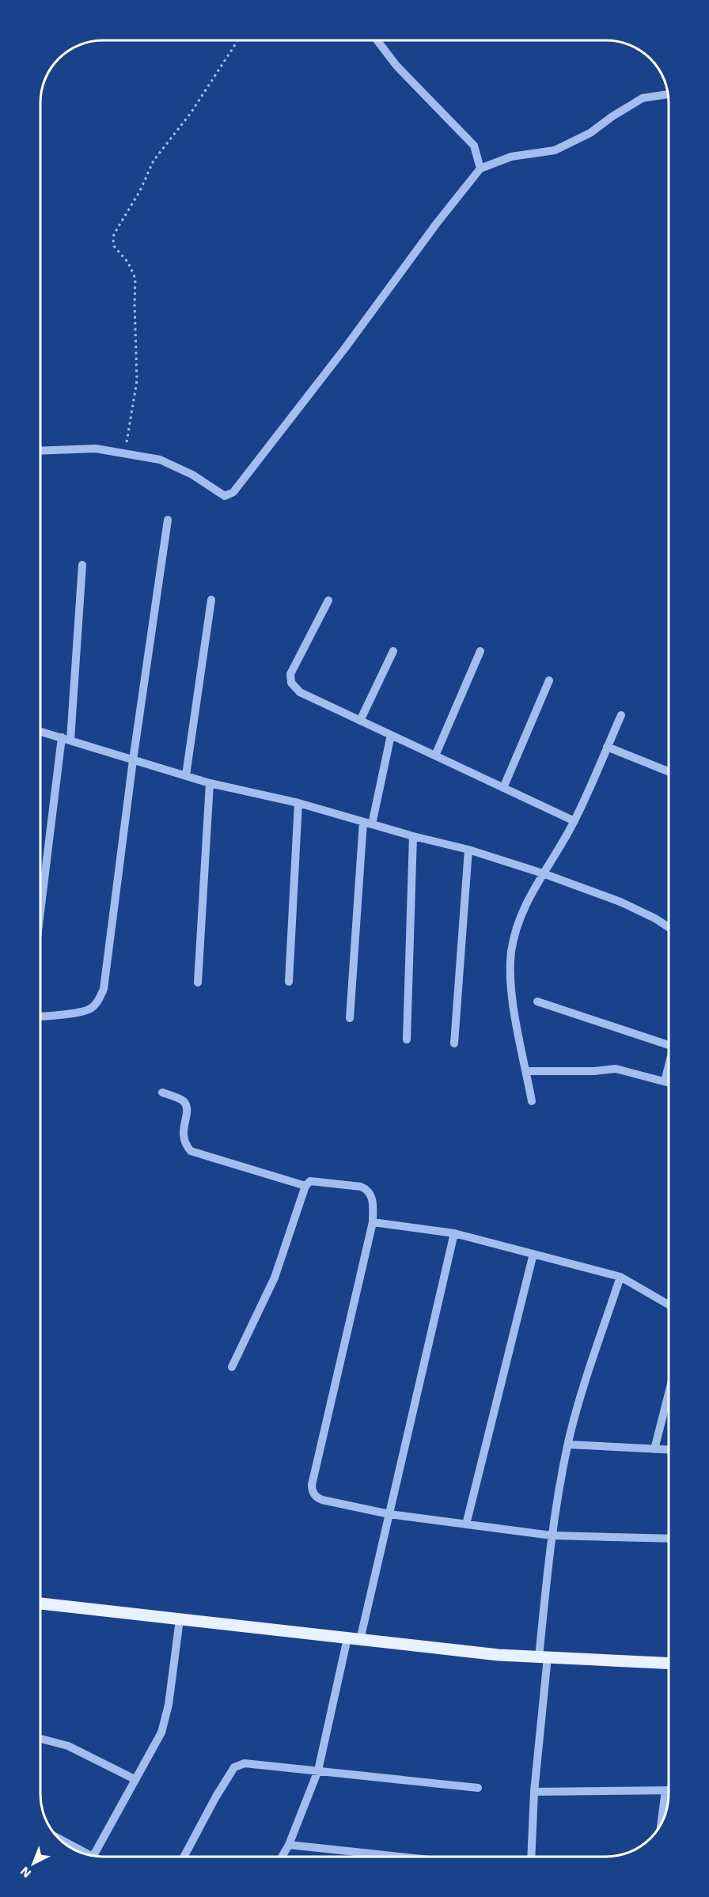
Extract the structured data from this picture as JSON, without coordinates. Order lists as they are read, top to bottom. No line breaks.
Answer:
{"north":"bottom left"}
